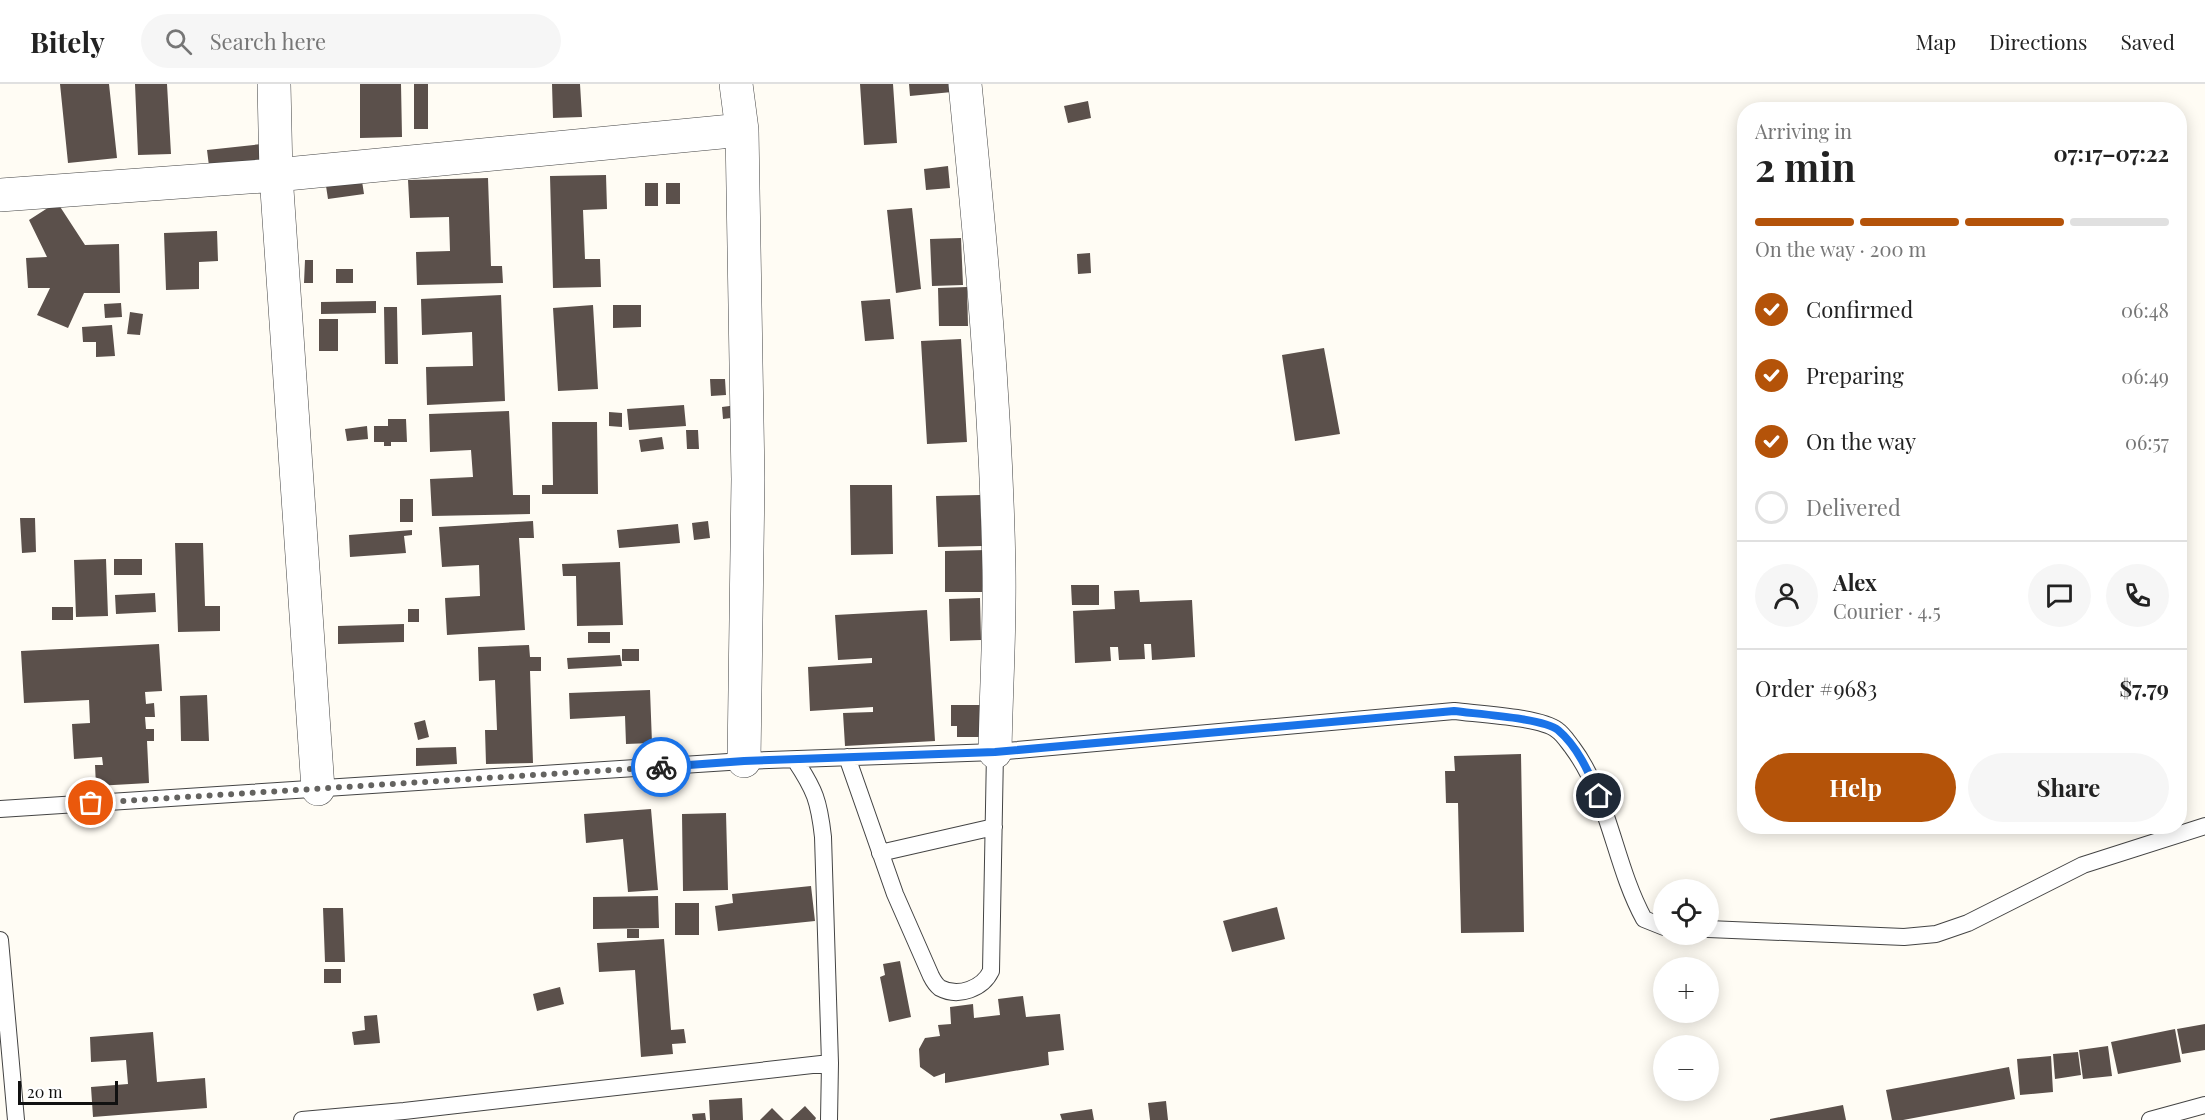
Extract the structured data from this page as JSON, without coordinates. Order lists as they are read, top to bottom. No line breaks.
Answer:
{"scale_bar":"20 m","page":{"header":"Bitely","search":"Search here","nav":["Map","Directions","Saved"],"heading":["2 min","Arriving in","07:17–07:22"],"panel":["Alex","Courier · 4.5","Order #9683","$7.79"],"bar":"On the way · 200 m","list":[["Confirmed","06:48"],["Preparing","06:49"],["On the way","06:57"],"Delivered"],"buttons":["Help","Share"],"map_buttons":["+","−"],"scale":"20 m"}}
